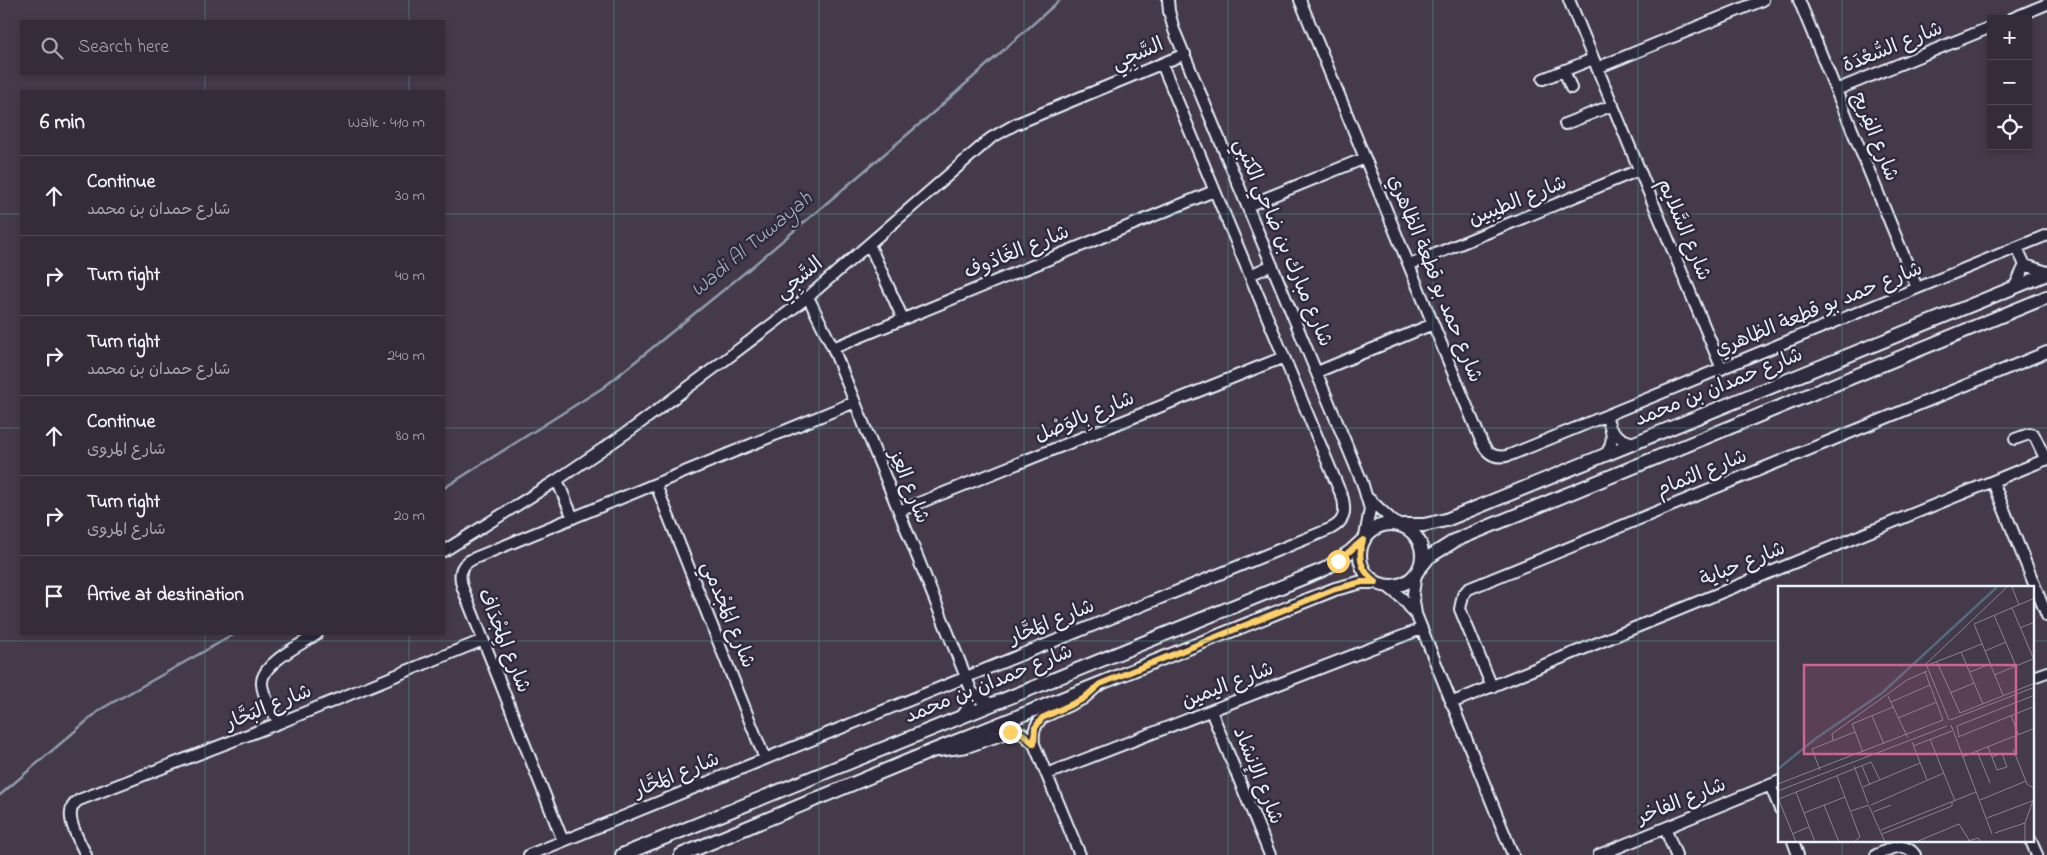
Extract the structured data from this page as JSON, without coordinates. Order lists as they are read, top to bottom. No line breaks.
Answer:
{"streets":{"main road":["شارع حمدان بن محمد"],"street":["شارع السُّعْدَة","السَّجِي","شارع الفِريج","شارع الطيبين","شارع السَّلايم","شارع مبارك بن ضاحي الكتبي","شارع الغَادُوف","شارع حمد بو قطعة الظاهري","شارع بِالوَصْل","شارع الثمام","شارع العِز","شارع حباية","شارع المَجْدمي","شارع المَحَّار","شارع المِجْدَاف","شارع اليمين","شارع البَحَّار","شارع الإنشاد","شارع الفاخر"]},"crossings":[["شارع السُّعْدَة","شارع الفِريج"],["السَّجِي","شارع مبارك بن ضاحي الكتبي"],["السَّجِي","شارع العِز"],["السَّجِي","شارع المَحَّار"],["شارع الفِريج","شارع حمد بو قطعة الظاهري"],["شارع الطيبين","شارع السَّلايم"],["شارع الطيبين","شارع حمد بو قطعة الظاهري"],["شارع السَّلايم","شارع حمد بو قطعة الظاهري"],["شارع مبارك بن ضاحي الكتبي","شارع حمدان بن محمد"],["شارع الغَادُوف","شارع العِز"],["شارع الغَادُوف","شارع المَحَّار"],["شارع بِالوَصْل","شارع العِز"],["شارع بِالوَصْل","شارع المَحَّار"],["شارع الثمام","شارع حباية"],["شارع العِز","شارع المَحَّار"],["شارع العِز","شارع المِجْدَاف"],["شارع المَجْدمي","شارع المَحَّار"],["شارع المَجْدمي","شارع المِجْدَاف"],["شارع المَحَّار","شارع المِجْدَاف"],["شارع المِجْدَاف","شارع البَحَّار"],["شارع اليمين","شارع الإنشاد"]],"water":["Wadi Al Tuwayah"],"page":{"map_buttons":["+","−"],"search":"Search here","heading":["6 min","Walk · 410 m"],"list":[["Continue","شارع حمدان بن محمد","30 m"],["Turn right","40 m"],["Turn right","شارع حمدان بن محمد","240 m"],["Continue","شارع المروى","80 m"],["Turn right","شارع المروى","20 m"],"Arrive at destination"]}}
